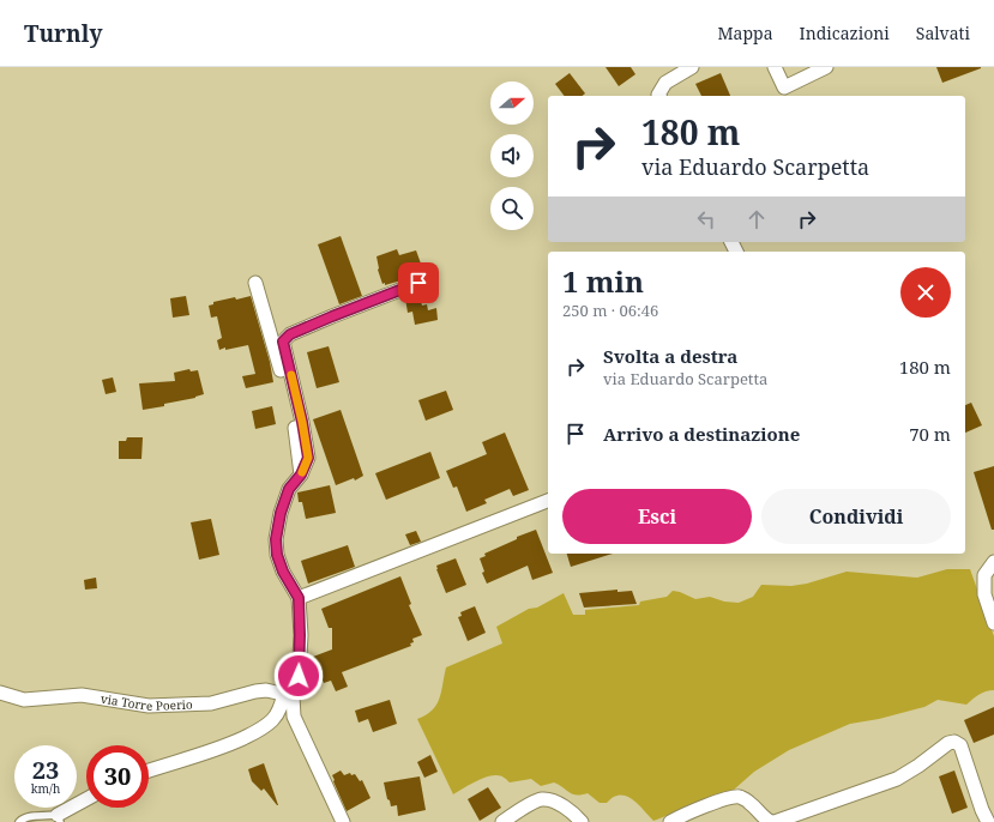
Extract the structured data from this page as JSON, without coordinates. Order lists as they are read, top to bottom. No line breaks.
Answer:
{"streets":{"street":["via Torre Poerio"]},"north":"right","page":{"header":"Turnly","nav":["Mappa","Indicazioni","Salvati"],"turn":["180 m","via Eduardo Scarpetta"],"heading":["1 min","250 m · 06:46"],"list":[{"name":"Svolta a destra","note":"via Eduardo Scarpetta","value":"180 m"},{"name":"Arrivo a destinazione","value":"70 m"}],"buttons":["Esci","Condividi"],"speed":"23 km/h","limit":"30"}}
